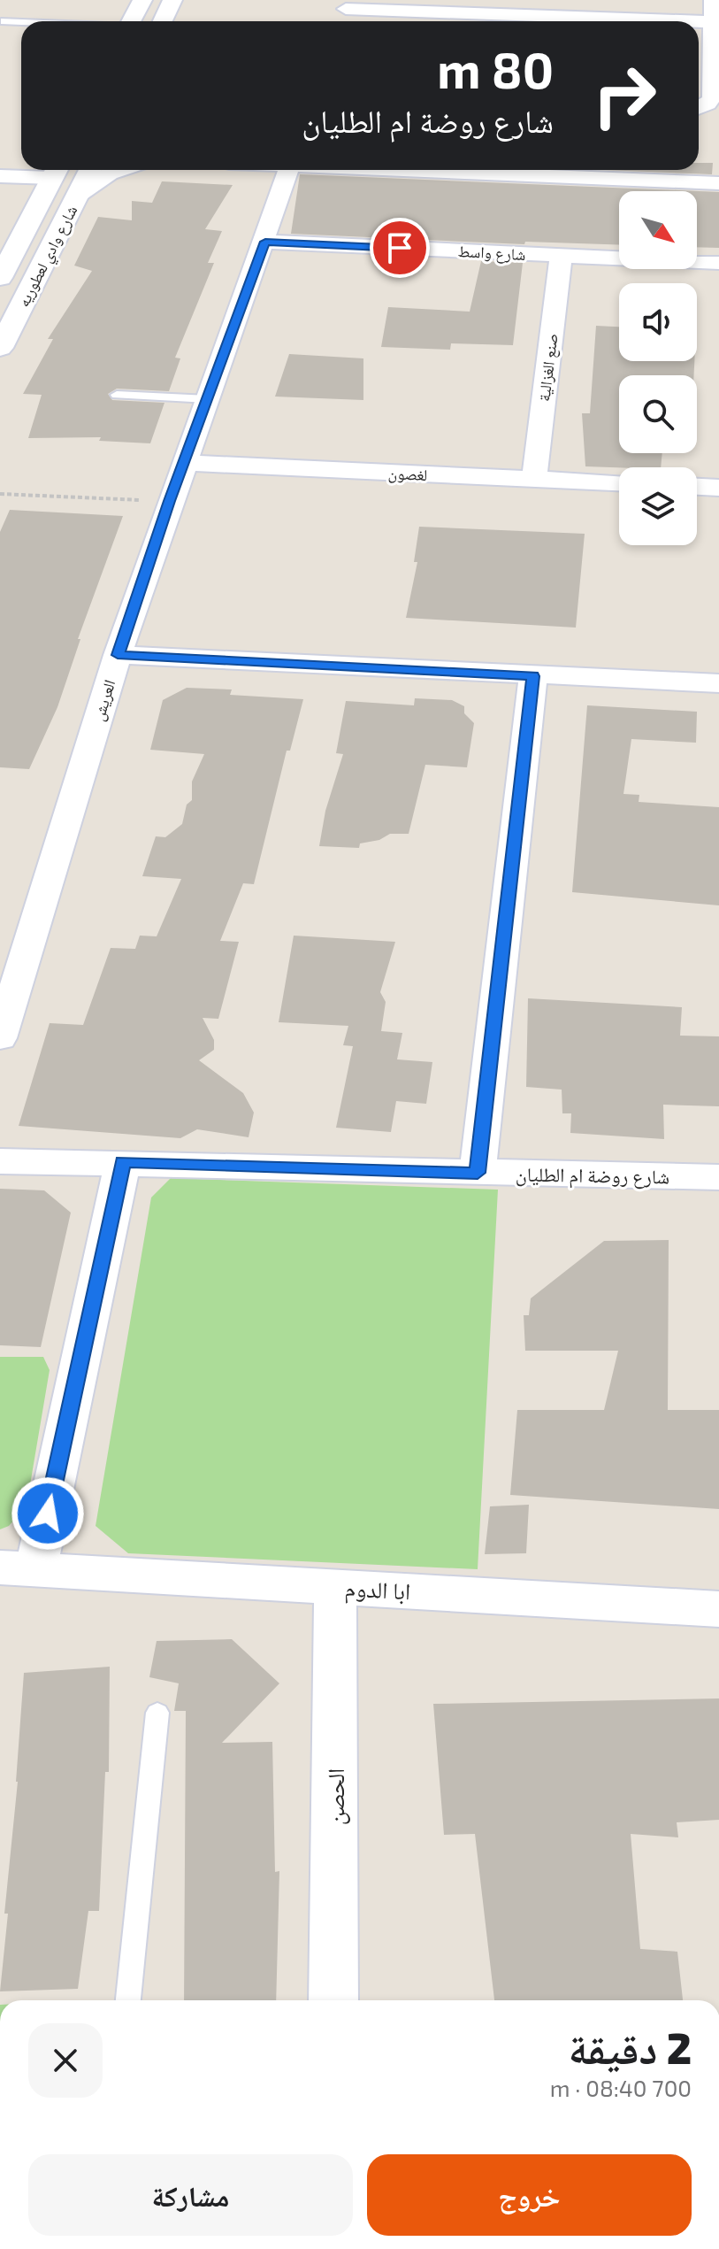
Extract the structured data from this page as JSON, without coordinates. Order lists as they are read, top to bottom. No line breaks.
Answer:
{"streets":{"street":["شارع واسط","شارع وادي لعطوريه","صنع الغزالية","لغصون","العريش","شارع روضة ام الطليان","ابا الدوم","الحصن"]},"crossings":[["شارع واسط","صنع الغزالية"],["شارع واسط","العريش"],["صنع الغزالية","لغصون"],["لغصون","العريش"],["شارع روضة ام الطليان","ابا الدوم"],["ابا الدوم","الحصن"]],"north":"bottom right","page":{"turn":["80 m","شارع روضة ام الطليان"],"heading":["2 دقيقة","700 m · 08:40"],"buttons":["خروج","مشاركة"]}}
